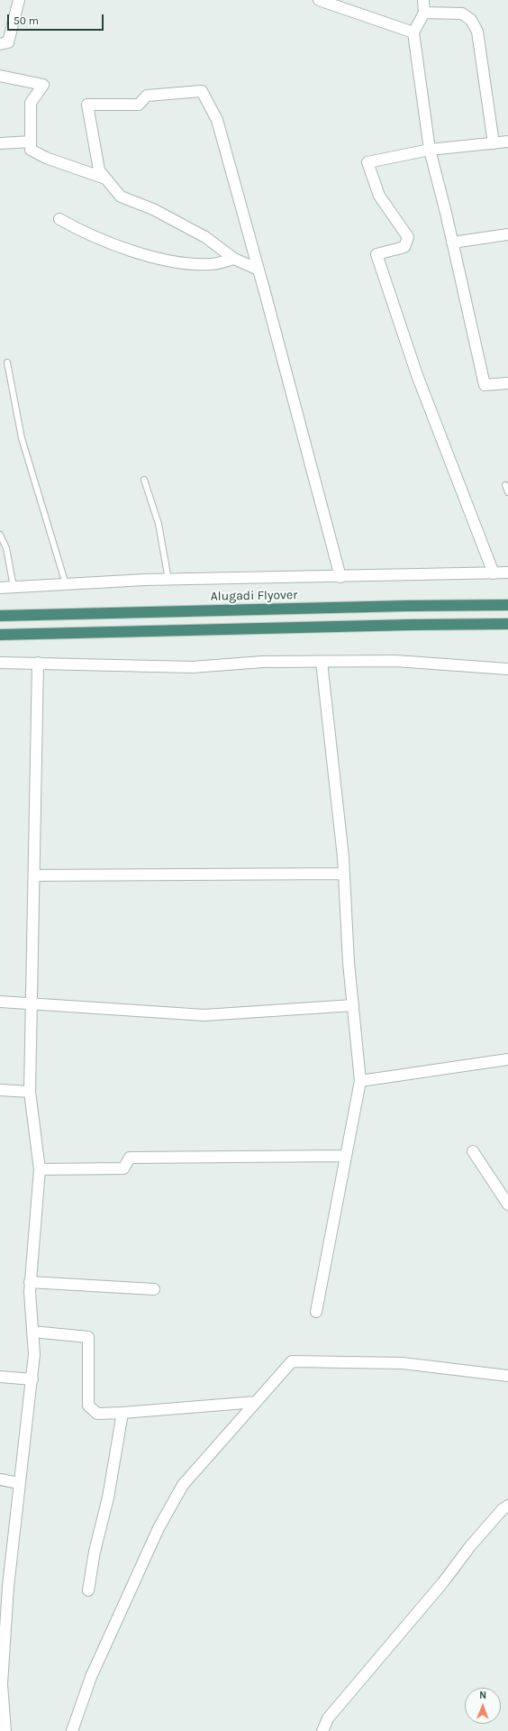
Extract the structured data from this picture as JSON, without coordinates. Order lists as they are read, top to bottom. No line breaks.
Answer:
{"streets":{"highway":["Alugadi Flyover"]},"scale_bar":"50 m","north":"top"}
